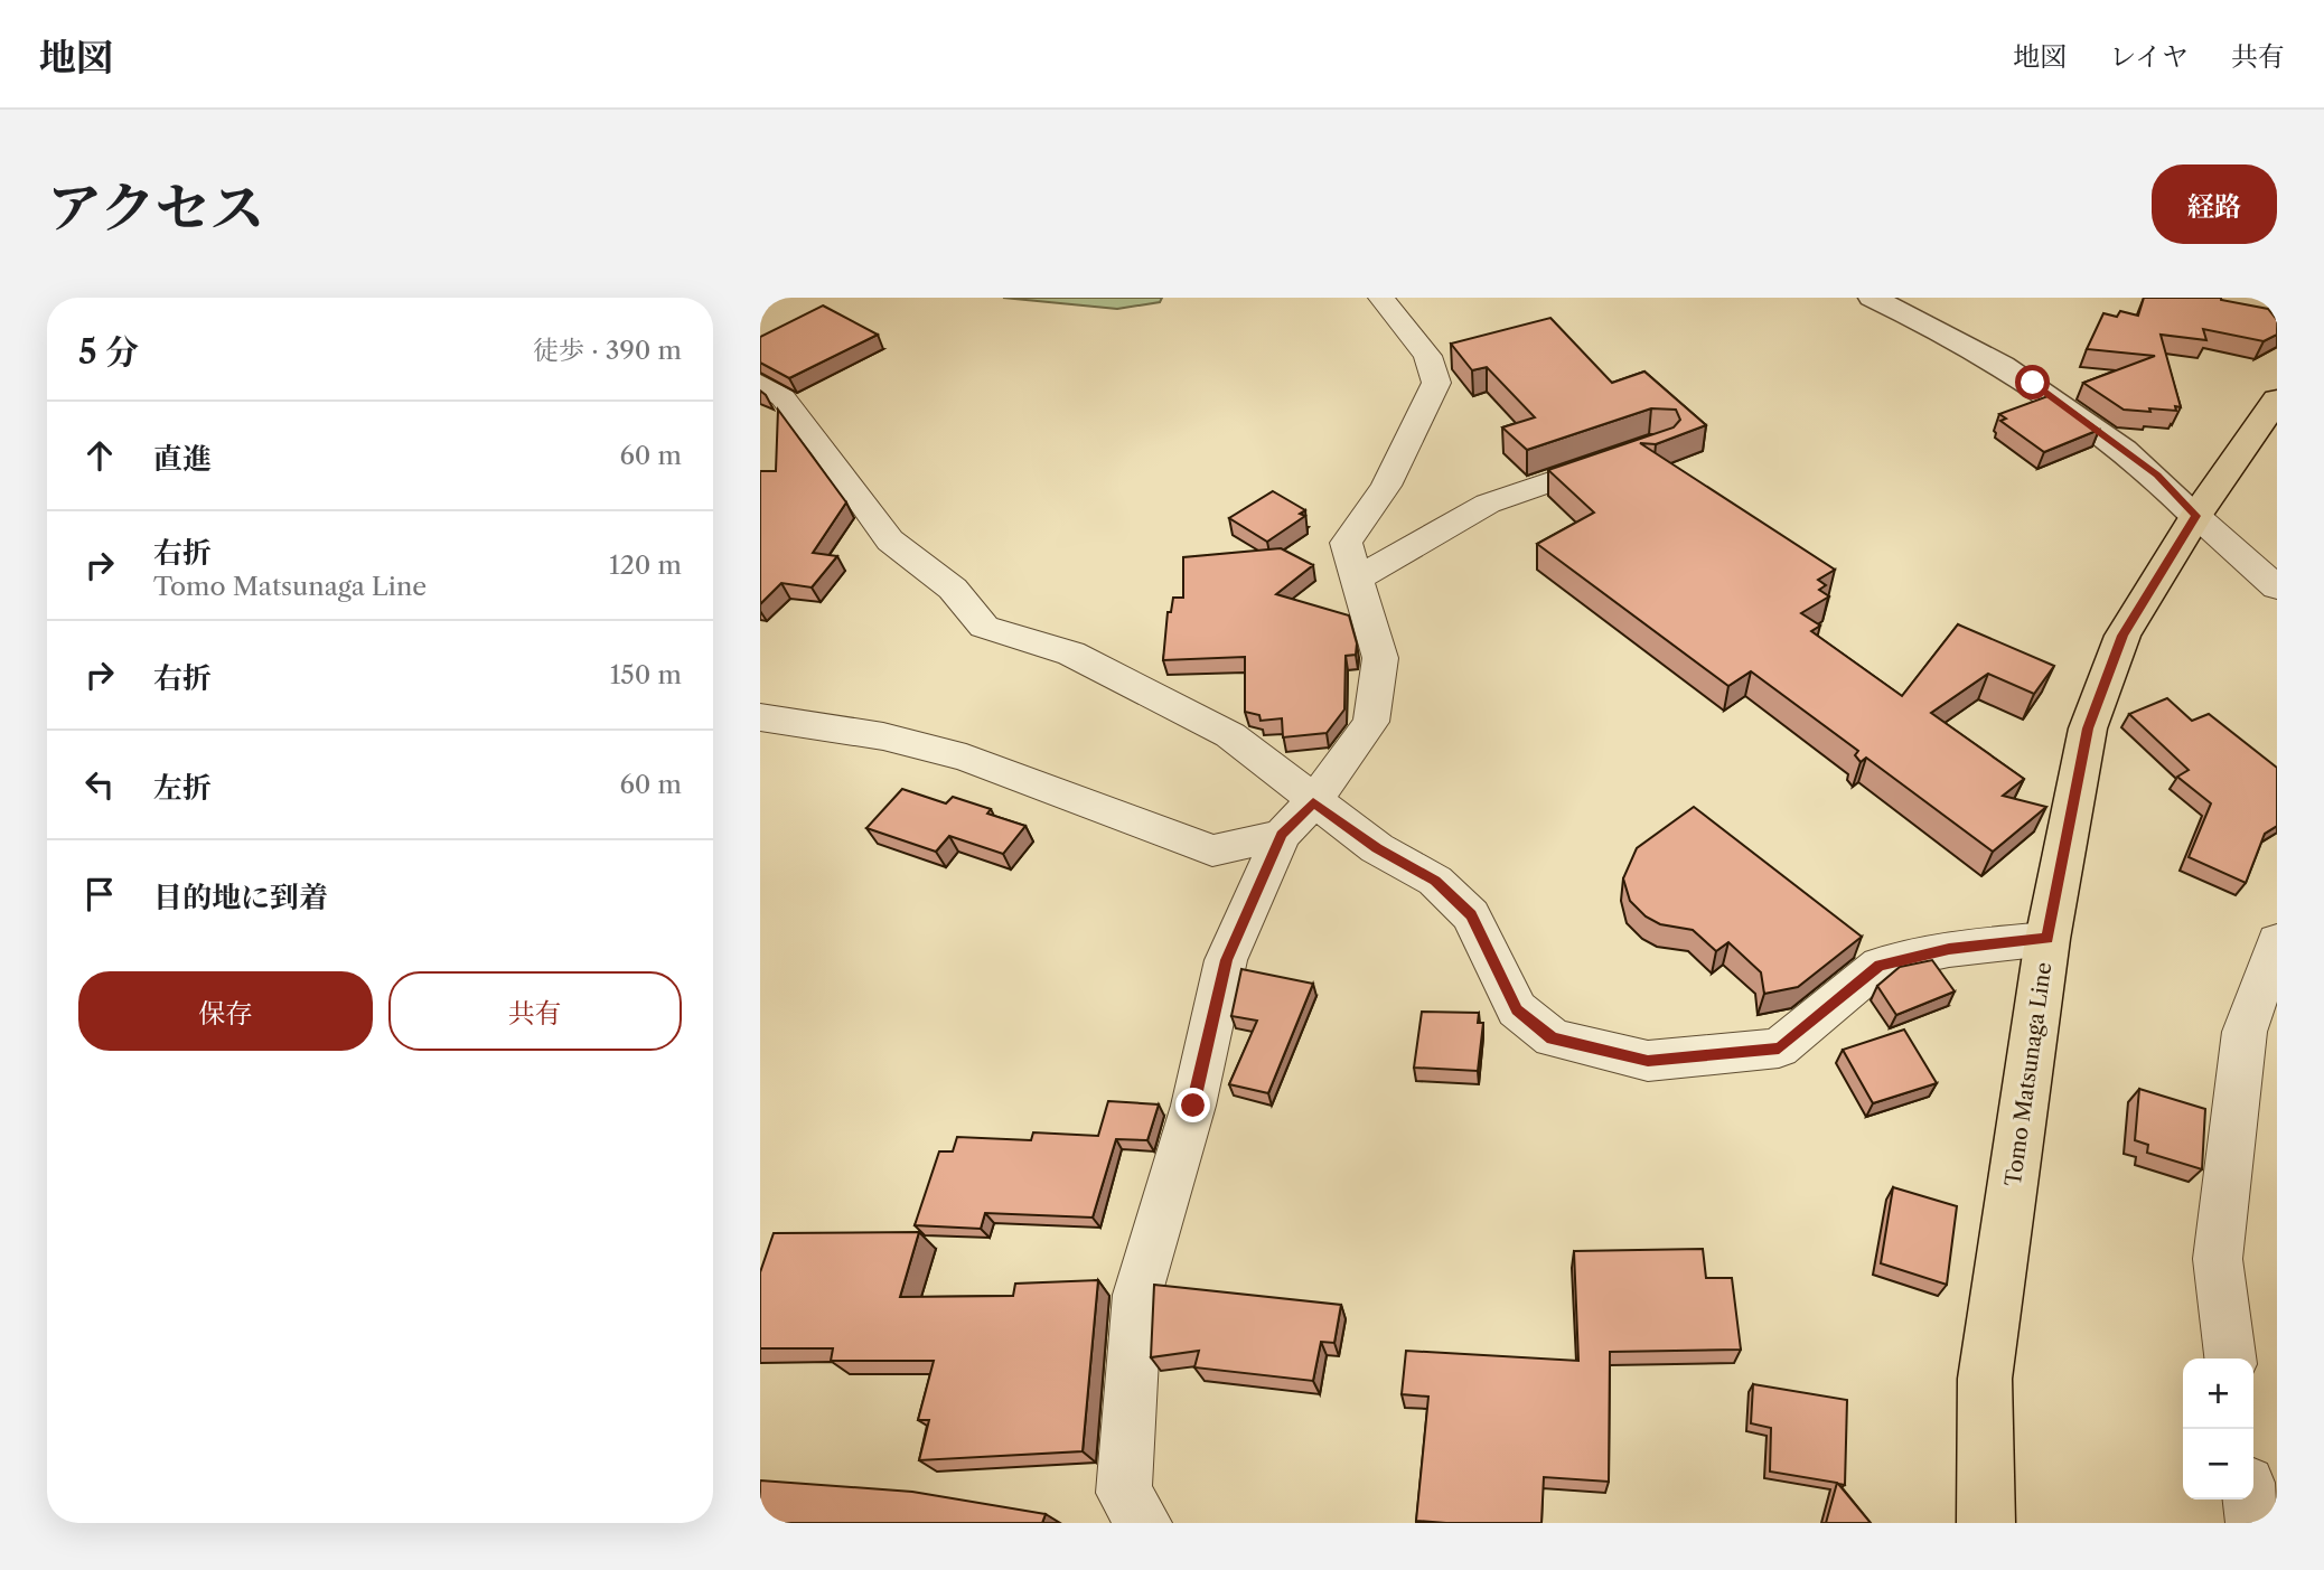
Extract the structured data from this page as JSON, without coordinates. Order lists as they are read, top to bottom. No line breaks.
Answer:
{"streets":{"main road":["Tomo Matsunaga Line"]},"page":{"header":"地図","nav":["地図","レイヤ","共有"],"title":"アクセス","buttons":["経路",["保存","共有"]],"heading":["5 分","徒歩 · 390 m"],"list":[["直進","60 m"],["右折","Tomo Matsunaga Line","120 m"],["右折","150 m"],["左折","60 m"],"目的地に到着"],"map_buttons":["+","−"]}}
